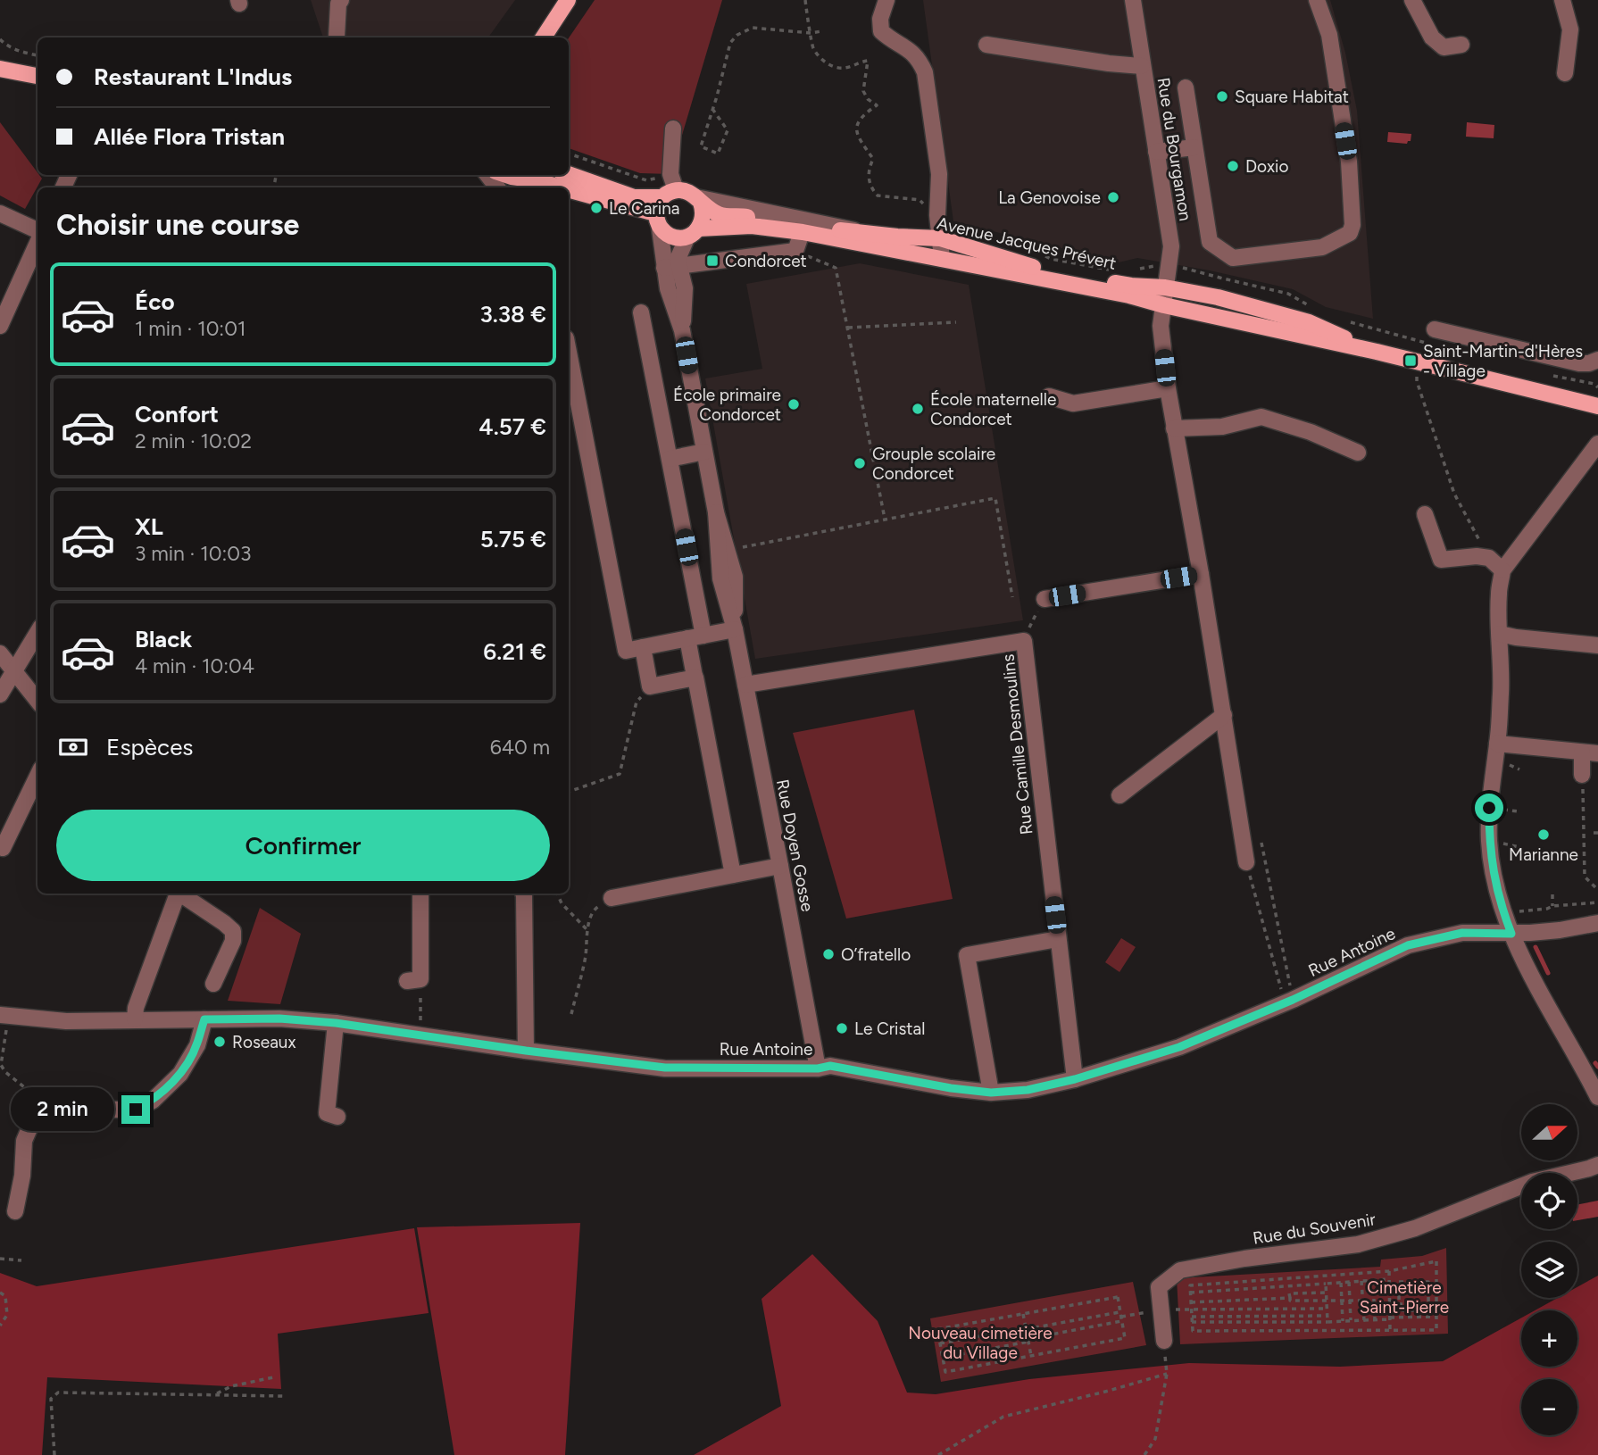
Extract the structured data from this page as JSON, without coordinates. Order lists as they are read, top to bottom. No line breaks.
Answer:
{"streets":{"main road":["Avenue Jacques Prévert"],"street":["Rue du Bourgamon","Rue Camille Desmoulins","Rue Doyen Gosse","Rue Antoine","Rue du Souvenir"]},"crossings":[["Rue du Bourgamon","Avenue Jacques Prévert"],["Avenue Jacques Prévert","Rue Doyen Gosse"],["Rue Camille Desmoulins","Rue Doyen Gosse"],["Rue Camille Desmoulins","Rue Antoine"],["Rue Doyen Gosse","Rue Antoine"]],"parks":["Cimetière Saint-Pierre","Nouveau cimetière du Village"],"places":{"other":["Square Habitat","Doxio","La Genovoise","Le Carina","École primaire Condorcet","École maternelle Condorcet","Grouple scolaire Condorcet","Marianne","O’fratello","Le Cristal","Roseaux"],"transit":["Condorcet","Saint-Martin-d'Hères - Village"]},"north":"right","page":{"banner":["Restaurant L'Indus","Allée Flora Tristan"],"heading":"Choisir une course","list":[{"name":"Éco","note":"1 min · 10:01","value":"3.38 €"},{"name":"Confort","note":"2 min · 10:02","value":"4.57 €"},{"name":"XL","note":"3 min · 10:03","value":"5.75 €"},{"name":"Black","note":"4 min · 10:04","value":"6.21 €"}],"pay":["Espèces","640 m"],"buttons":"Confirmer","bubble":"2 min","map_buttons":["+","−"]}}
